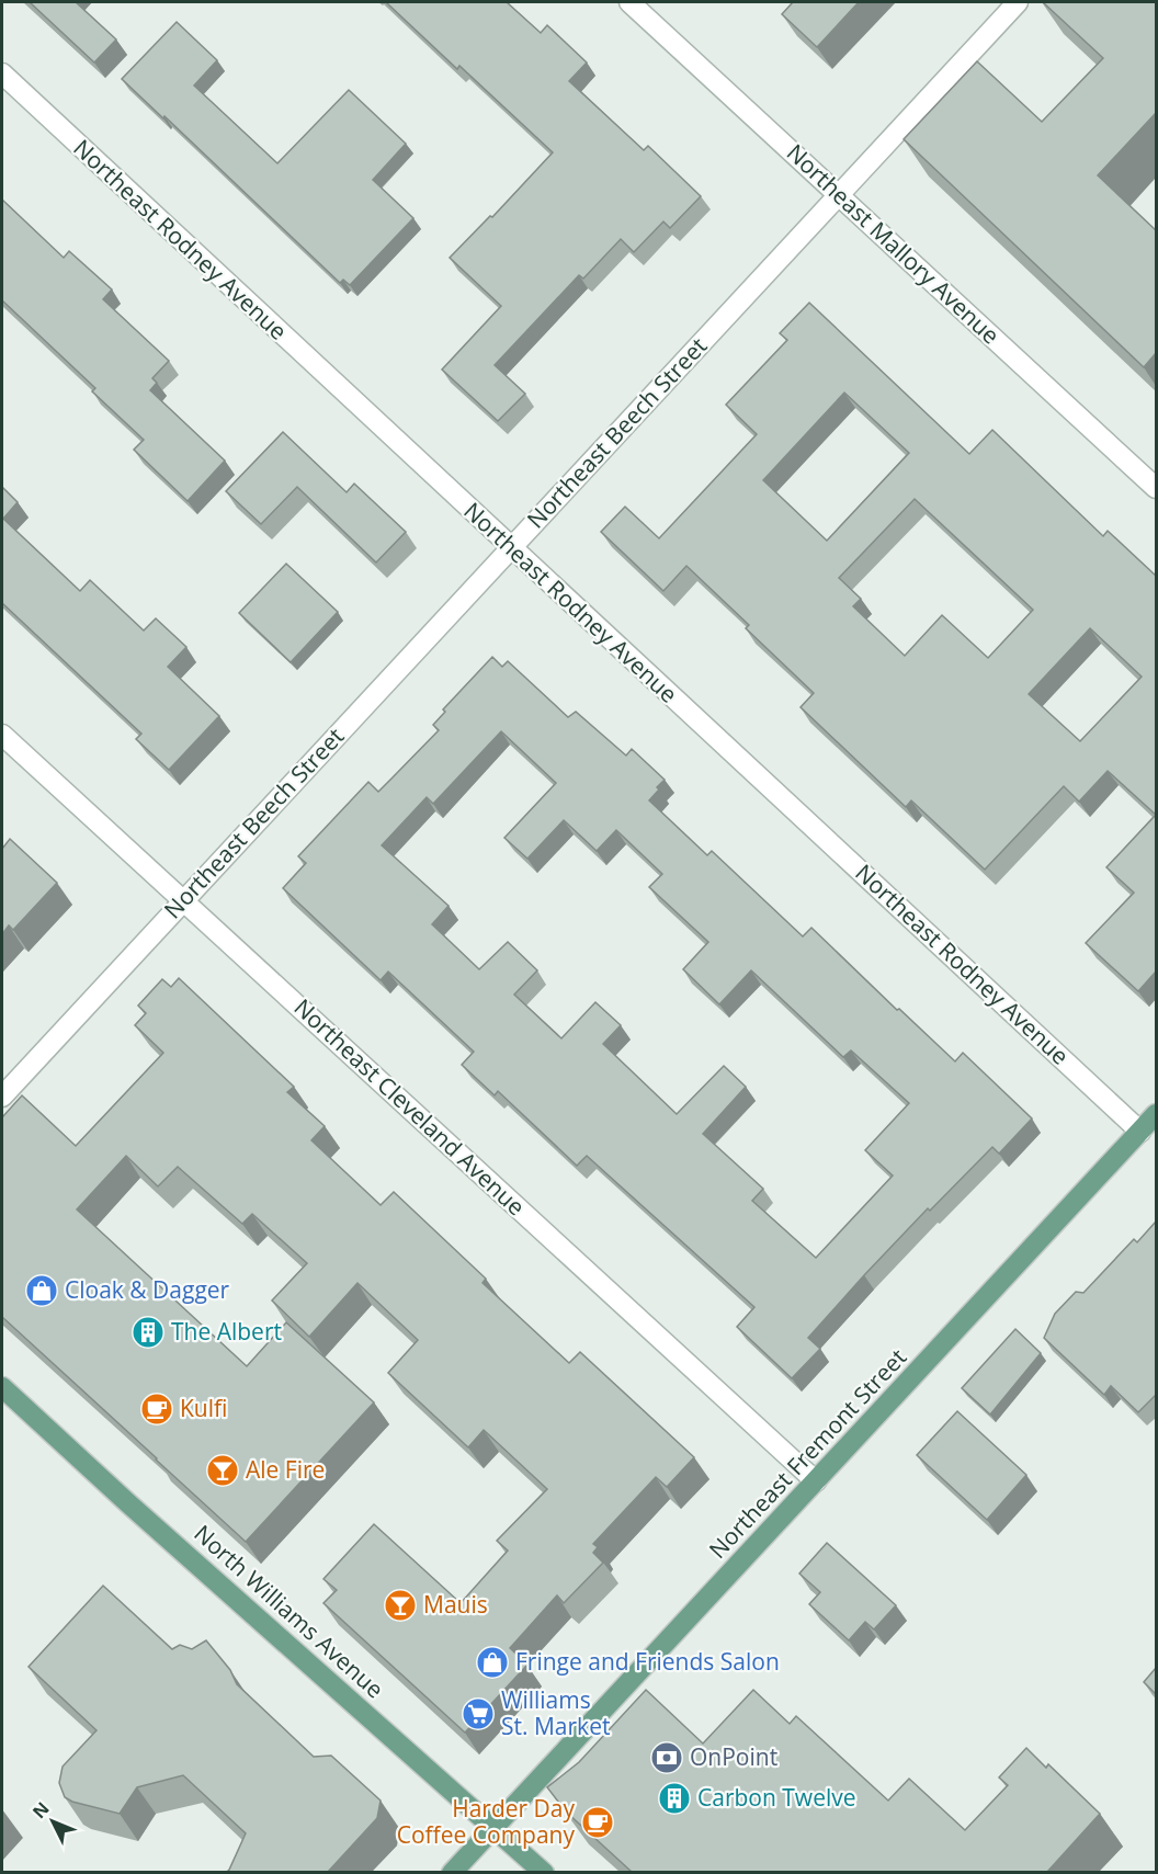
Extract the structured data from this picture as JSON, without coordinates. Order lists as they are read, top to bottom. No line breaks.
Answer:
{"streets":{"main road":["Northeast Fremont Street","North Williams Avenue"],"street":["Northeast Rodney Avenue","Northeast Mallory Avenue","Northeast Beech Street","Northeast Cleveland Avenue"]},"crossings":[["Northeast Rodney Avenue","Northeast Beech Street"],["Northeast Rodney Avenue","Northeast Fremont Street"],["Northeast Mallory Avenue","Northeast Beech Street"],["Northeast Beech Street","Northeast Cleveland Avenue"],["Northeast Cleveland Avenue","Northeast Fremont Street"],["Northeast Fremont Street","North Williams Avenue"]],"places":{"shop":["Cloak & Dagger","Fringe and Friends Salon"],"building":["The Albert","Carbon Twelve"],"cafe":["Kulfi","Harder Day Coffee Company"],"bar":["Ale Fire","Mauis"],"supermarket":["Williams St. Market"],"bank":["OnPoint"]},"north":"top left"}
